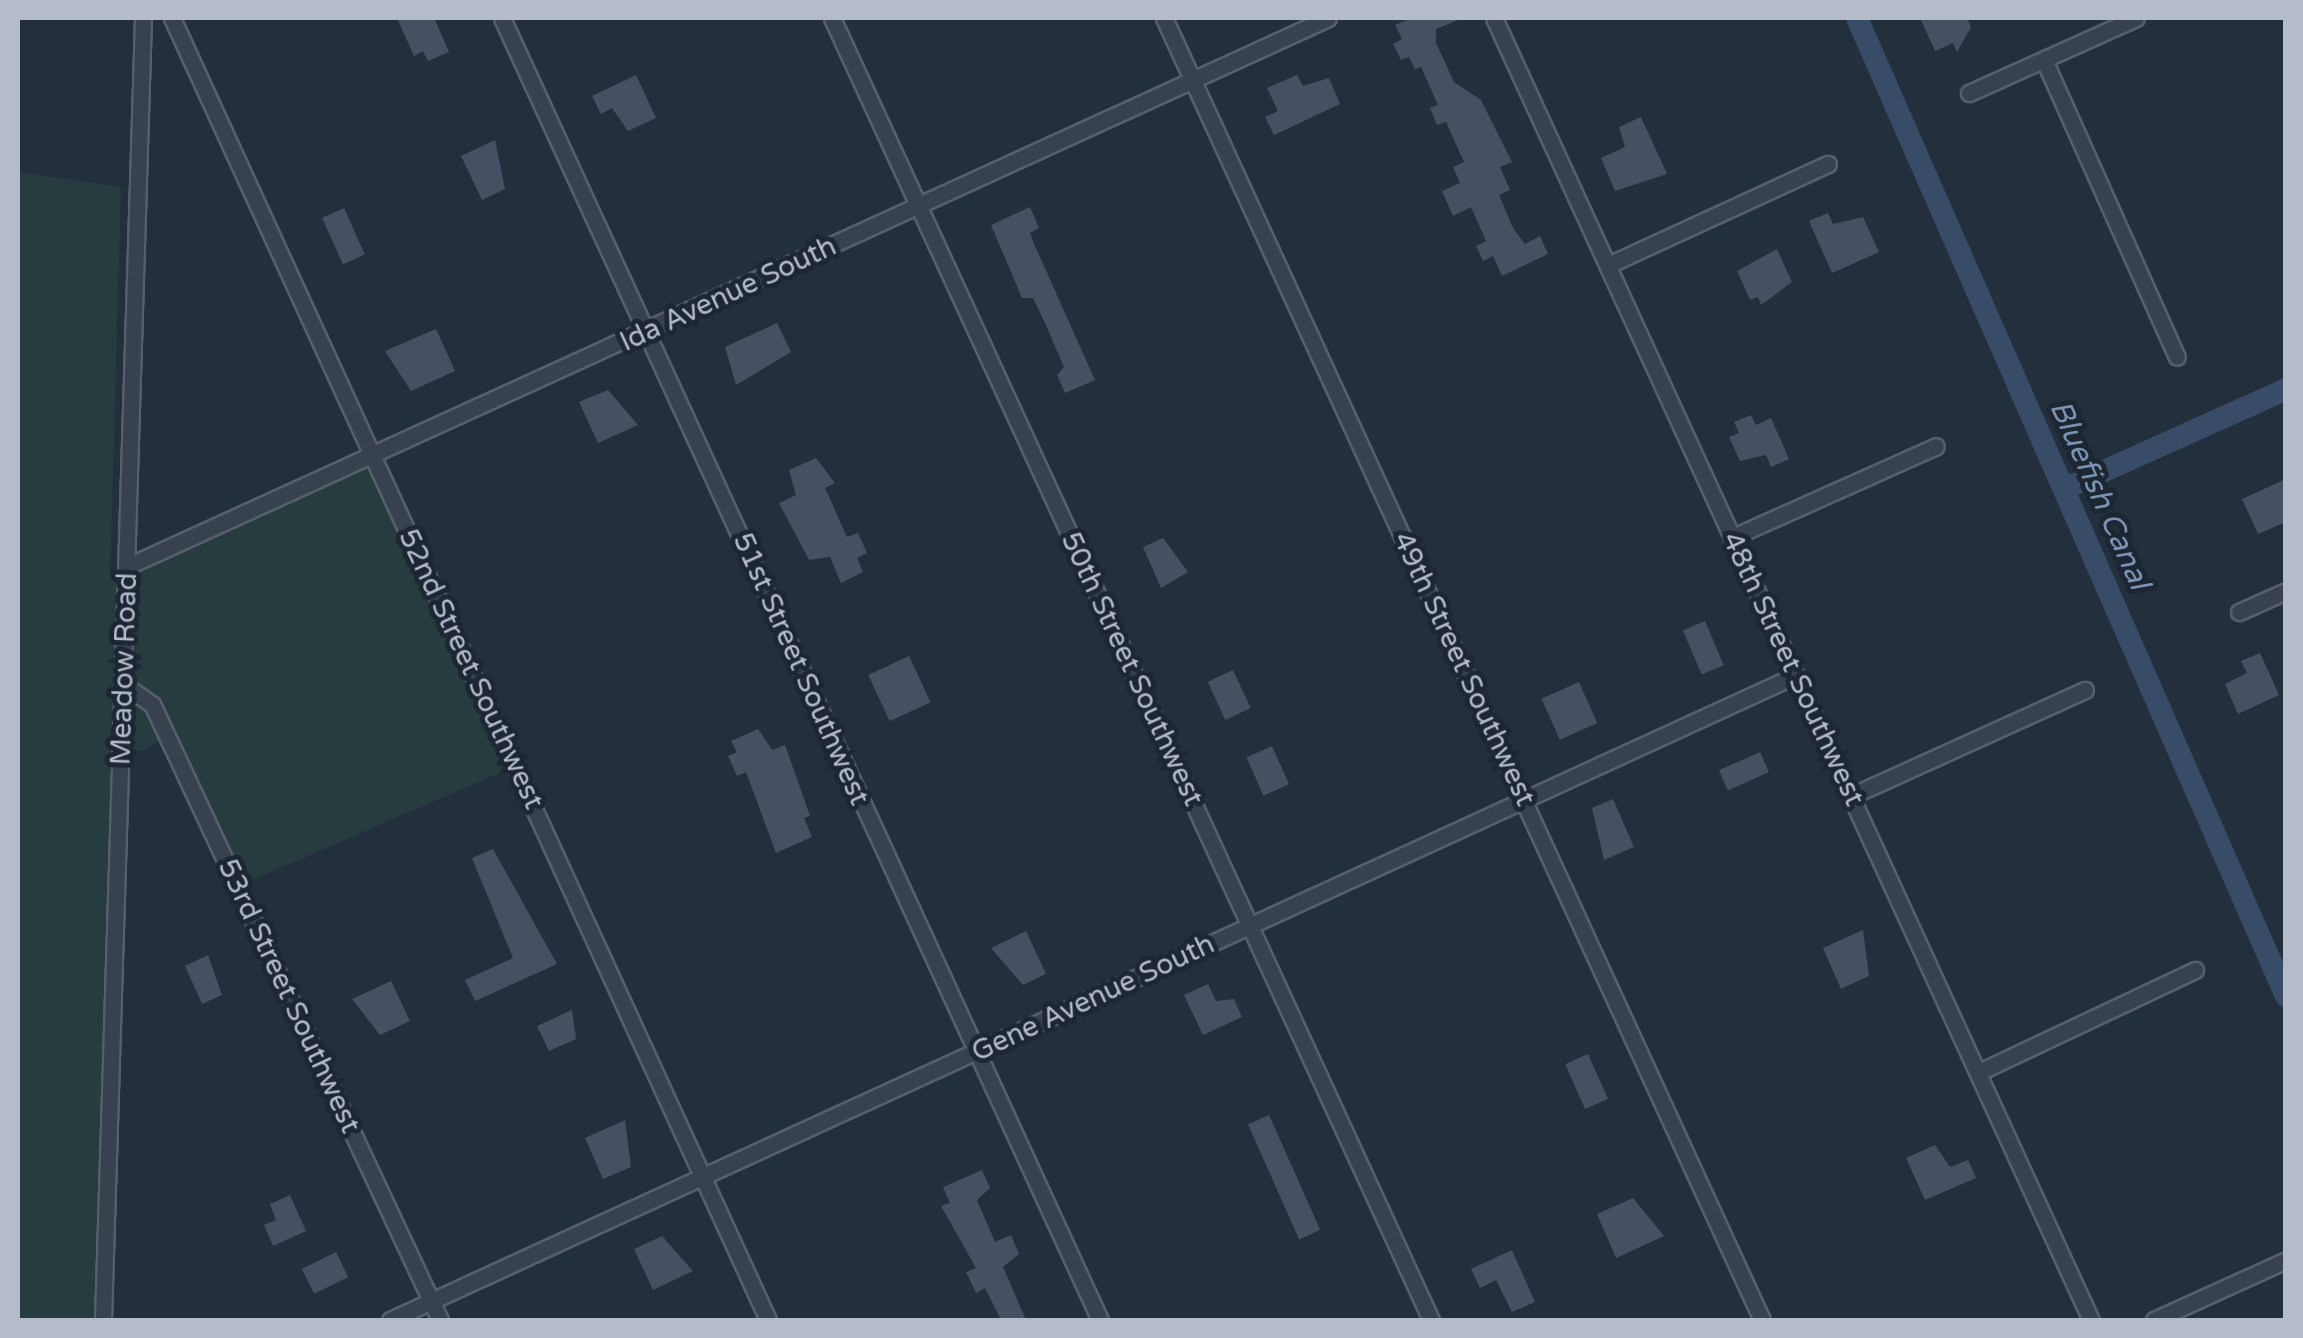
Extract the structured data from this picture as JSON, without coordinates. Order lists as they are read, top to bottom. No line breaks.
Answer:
{"streets":{"street":["Ida Avenue South","Meadow Road","52nd Street Southwest","51st Street Southwest","50th Street Southwest","49th Street Southwest","48th Street Southwest","53rd Street Southwest","Gene Avenue South"]},"crossings":[["Ida Avenue South","Meadow Road"],["Ida Avenue South","52nd Street Southwest"],["Ida Avenue South","51st Street Southwest"],["Ida Avenue South","50th Street Southwest"],["Ida Avenue South","49th Street Southwest"],["Meadow Road","53rd Street Southwest"],["52nd Street Southwest","Gene Avenue South"],["51st Street Southwest","Gene Avenue South"],["50th Street Southwest","Gene Avenue South"],["49th Street Southwest","Gene Avenue South"],["48th Street Southwest","Gene Avenue South"],["53rd Street Southwest","Gene Avenue South"]],"water":["Bluefish Canal"]}
